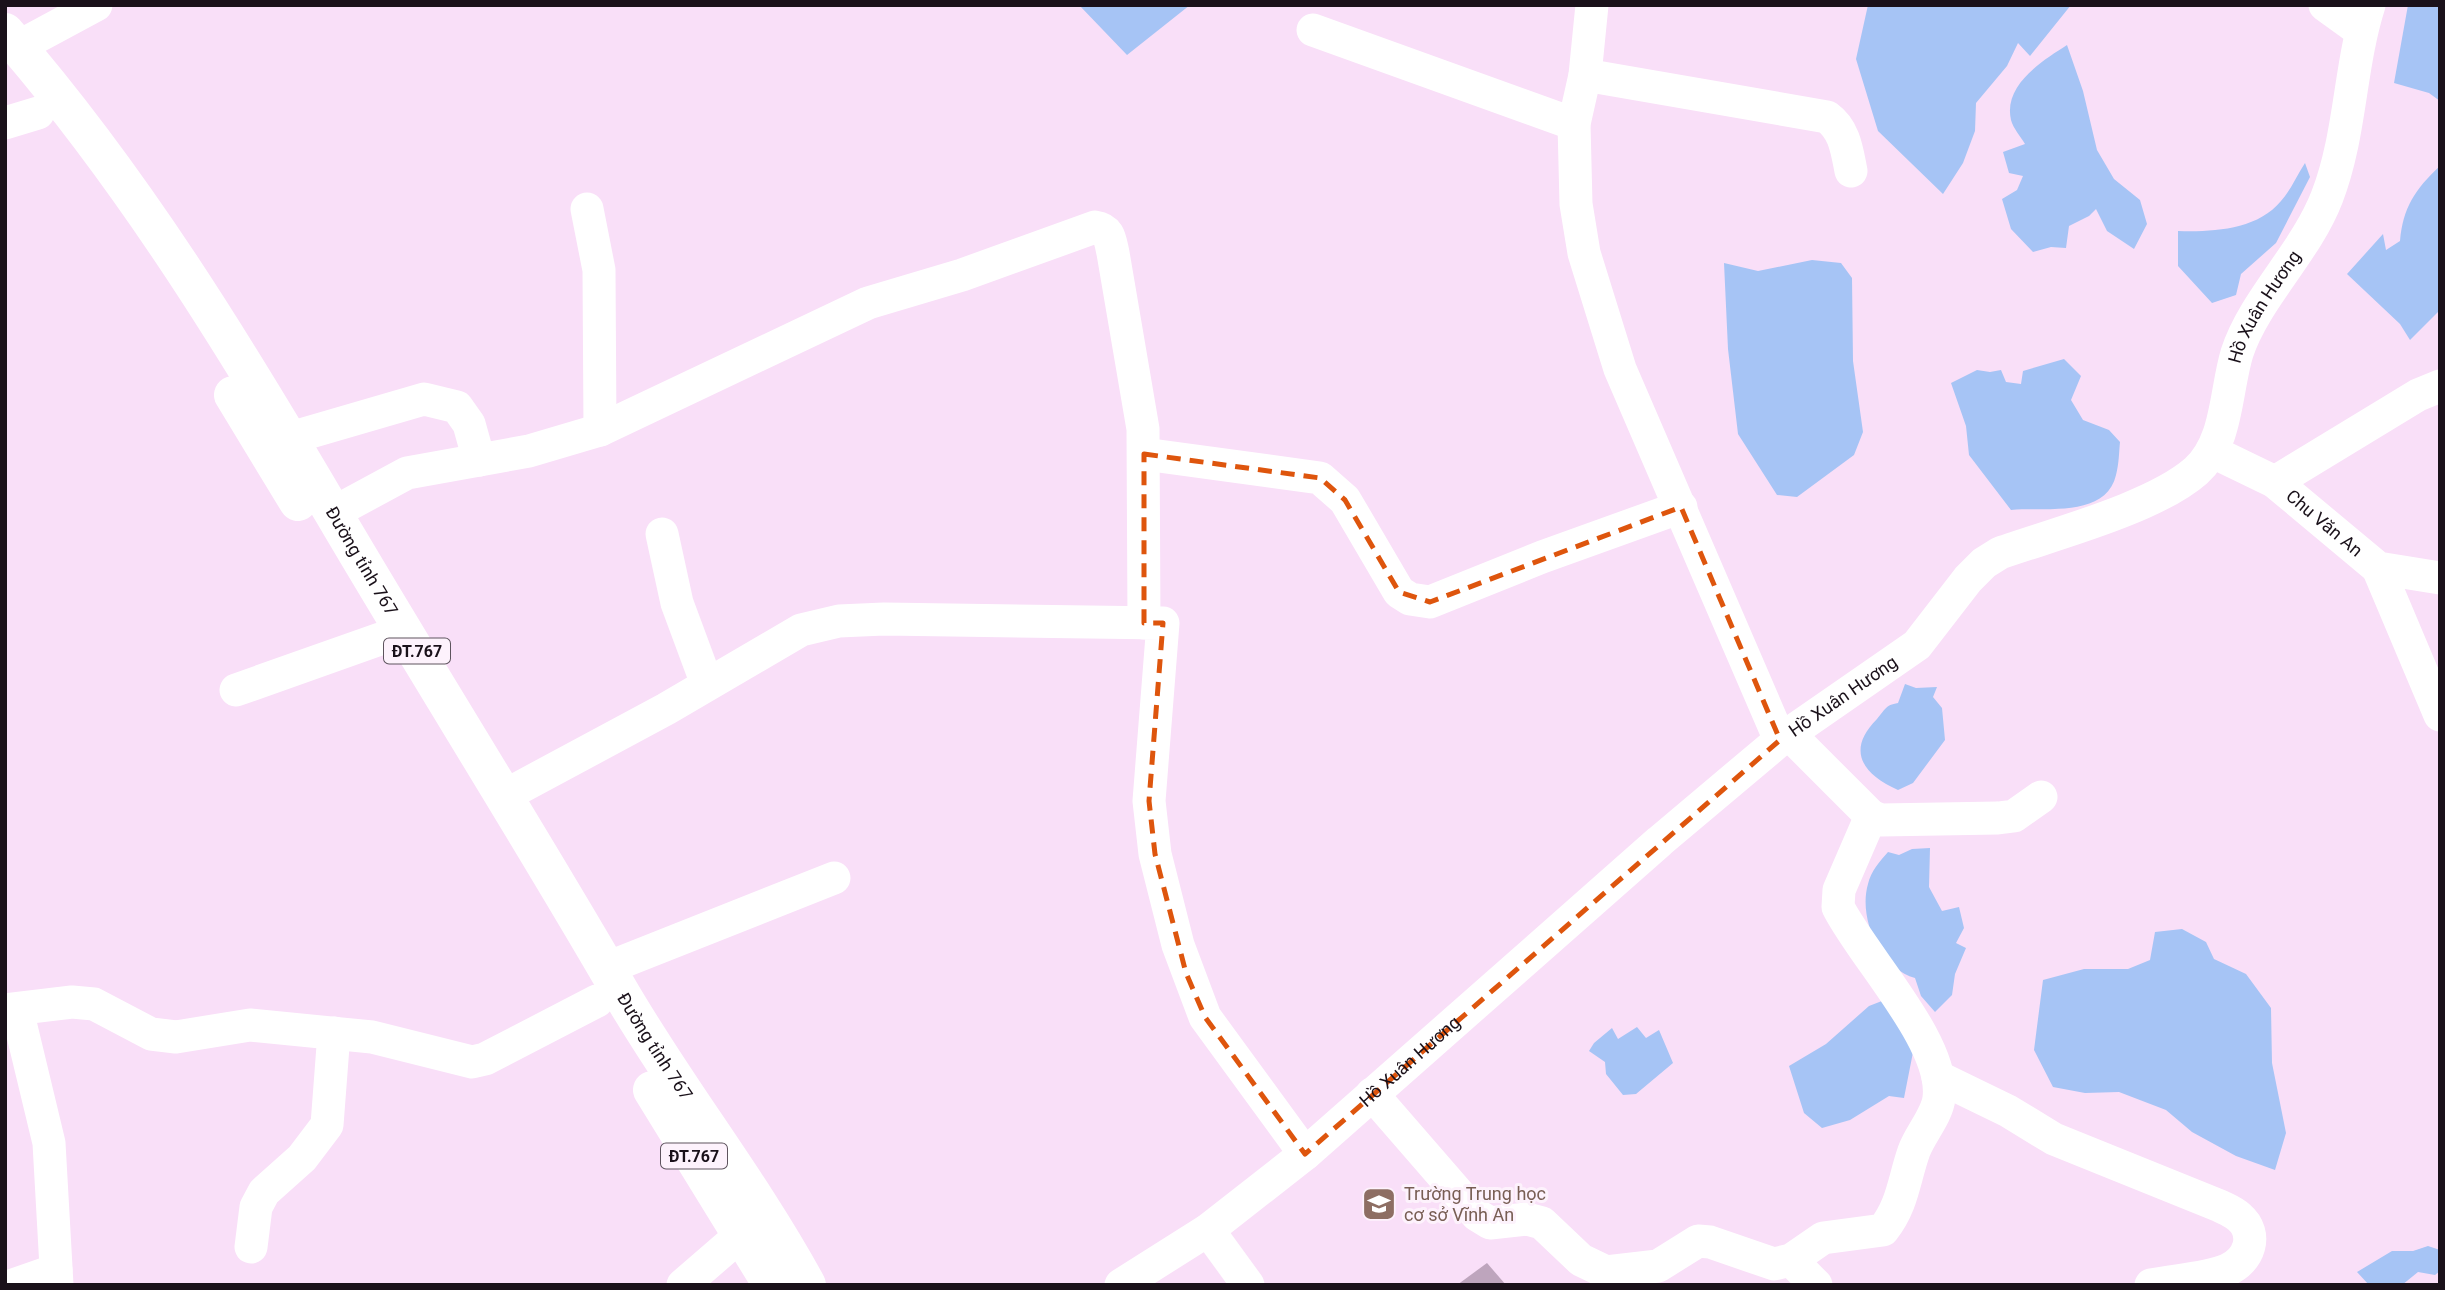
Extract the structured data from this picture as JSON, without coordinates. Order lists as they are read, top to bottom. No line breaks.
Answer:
{"streets":{"main road":["Đường tỉnh 767","ĐT.767"],"street":["Hồ Xuân Hương","Chu Văn An"]},"crossings":[["Hồ Xuân Hương","Chu Văn An"]],"places":{"school or university":["Trường Trung học cơ sở Vĩnh An"]}}
